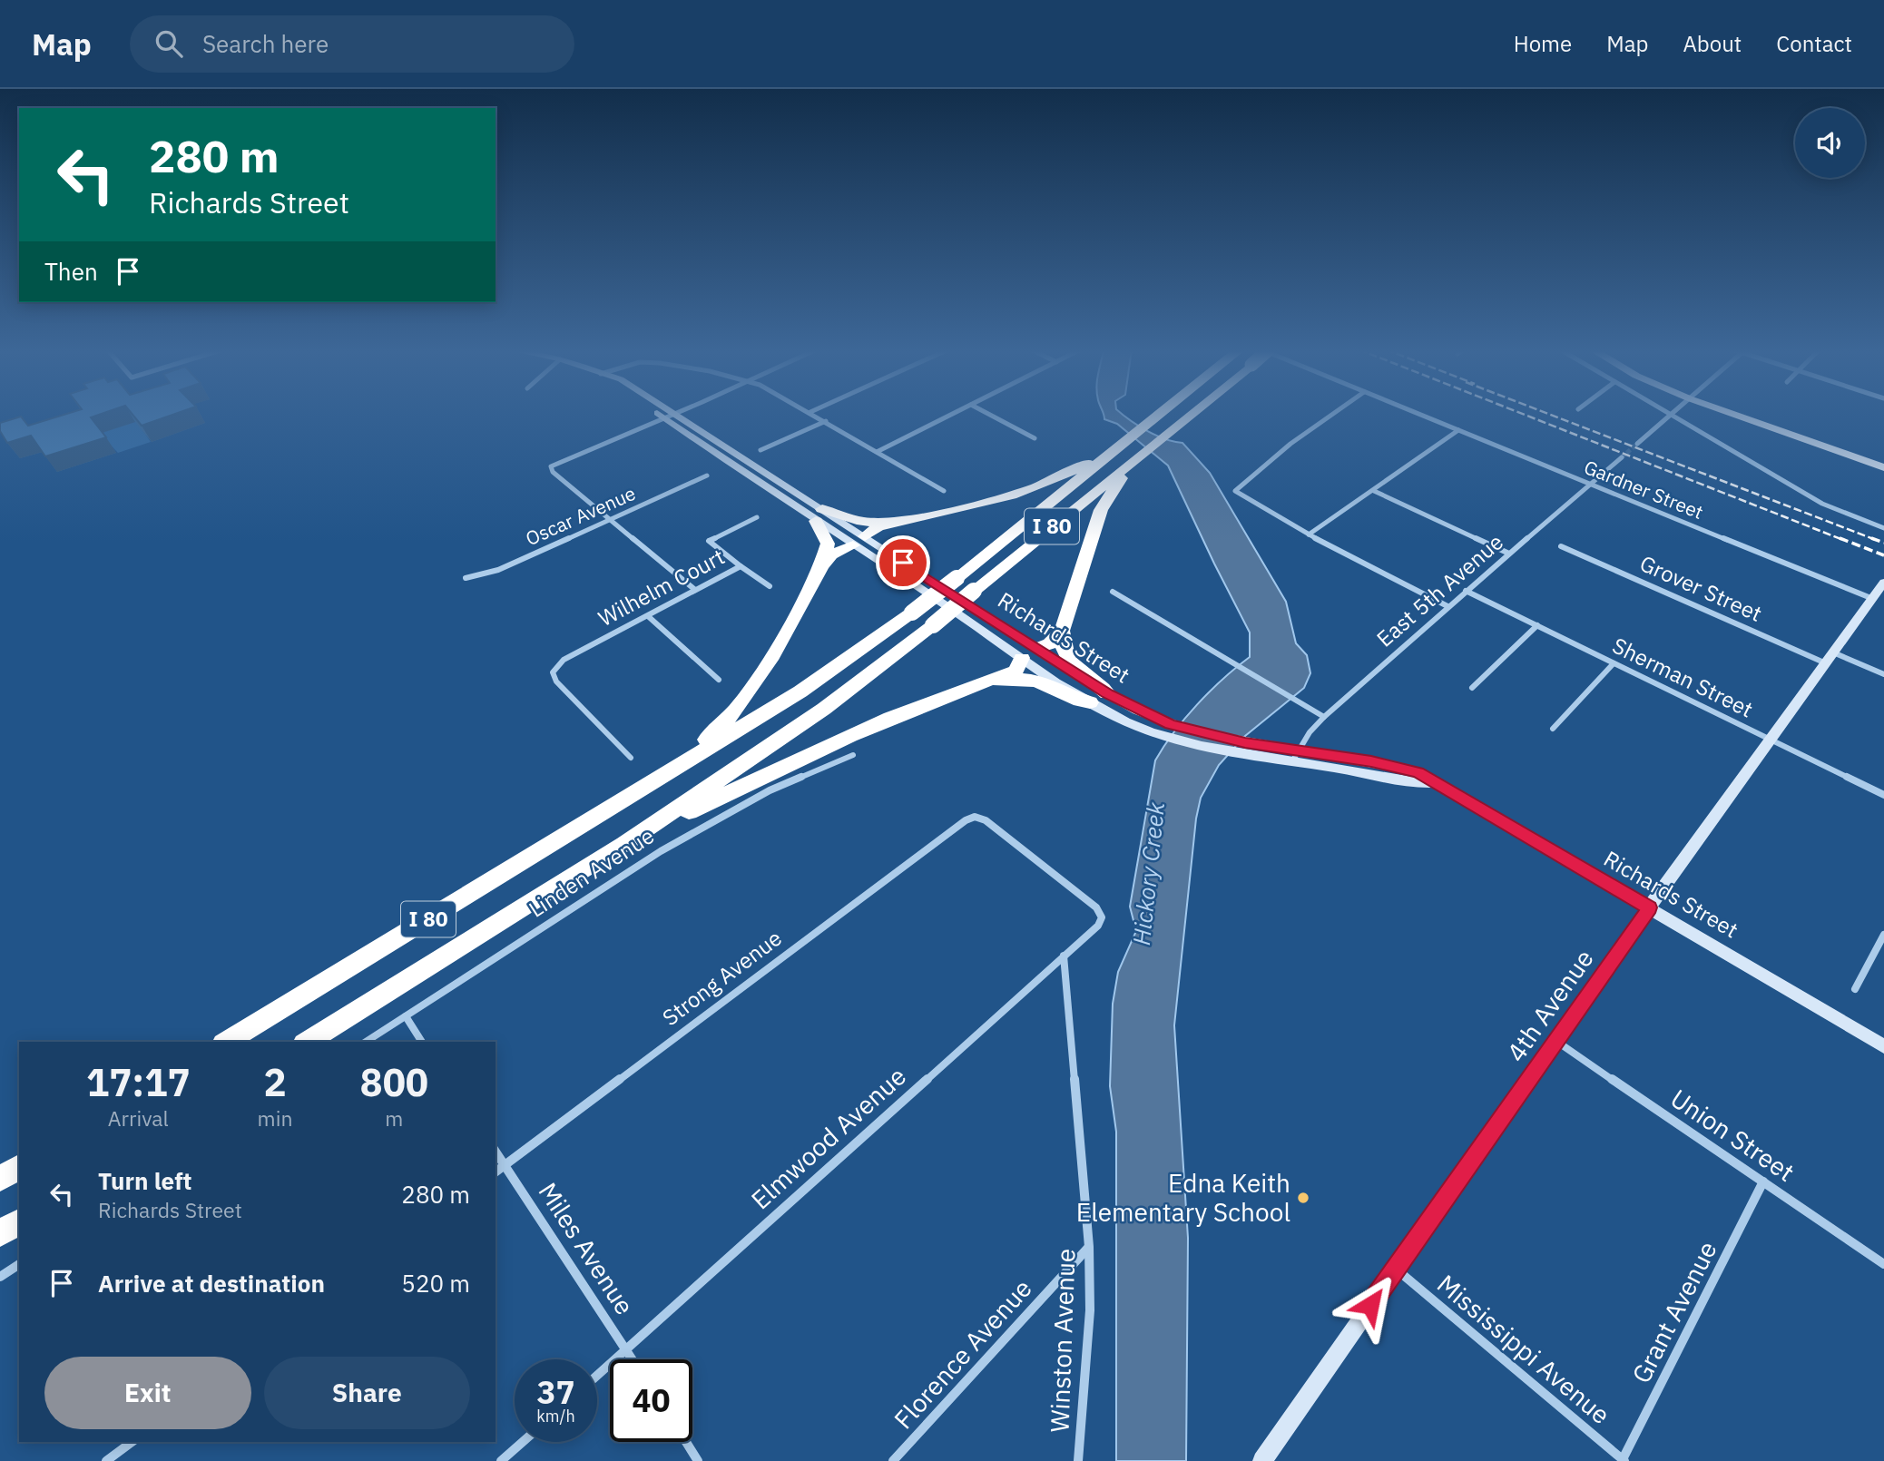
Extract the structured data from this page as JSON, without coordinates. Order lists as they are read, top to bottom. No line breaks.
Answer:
{"streets":{"highway":["I 80"],"street":["Gardner Street","Oscar Avenue","Wilhelm Court","Grover Street","East 5th Avenue","Richards Street","Sherman Street","Linden Avenue","Strong Avenue","4th Avenue","Union Street","Elmwood Avenue","Miles Avenue","Grant Avenue","Winston Avenue","Mississippi Avenue","Florence Avenue"]},"crossings":[["Gardner Street","East 5th Avenue"],["Gardner Street","4th Avenue"],["Grover Street","4th Avenue"],["East 5th Avenue","Richards Street"],["East 5th Avenue","Sherman Street"],["Richards Street","4th Avenue"],["Sherman Street","4th Avenue"],["Strong Avenue","Elmwood Avenue"],["Strong Avenue","Miles Avenue"],["4th Avenue","Union Street"],["4th Avenue","Mississippi Avenue"],["Union Street","Grant Avenue"],["Elmwood Avenue","Miles Avenue"],["Elmwood Avenue","Winston Avenue"],["Grant Avenue","Mississippi Avenue"],["Winston Avenue","Florence Avenue"]],"water":["Hickory Creek"],"places":["Edna Keith Elementary School"],"page":{"header":"Map","search":"Search here","nav":["Home","Map","About","Contact"],"turn":["280 m","Richards Street"],"then":"Then","eta":["17:17","Arrival","2","min","800","m"],"list":[{"name":"Turn left","note":"Richards Street","value":"280 m"},{"name":"Arrive at destination","value":"520 m"}],"buttons":["Exit","Share"],"speed":"37 km/h","limit":"40"}}
